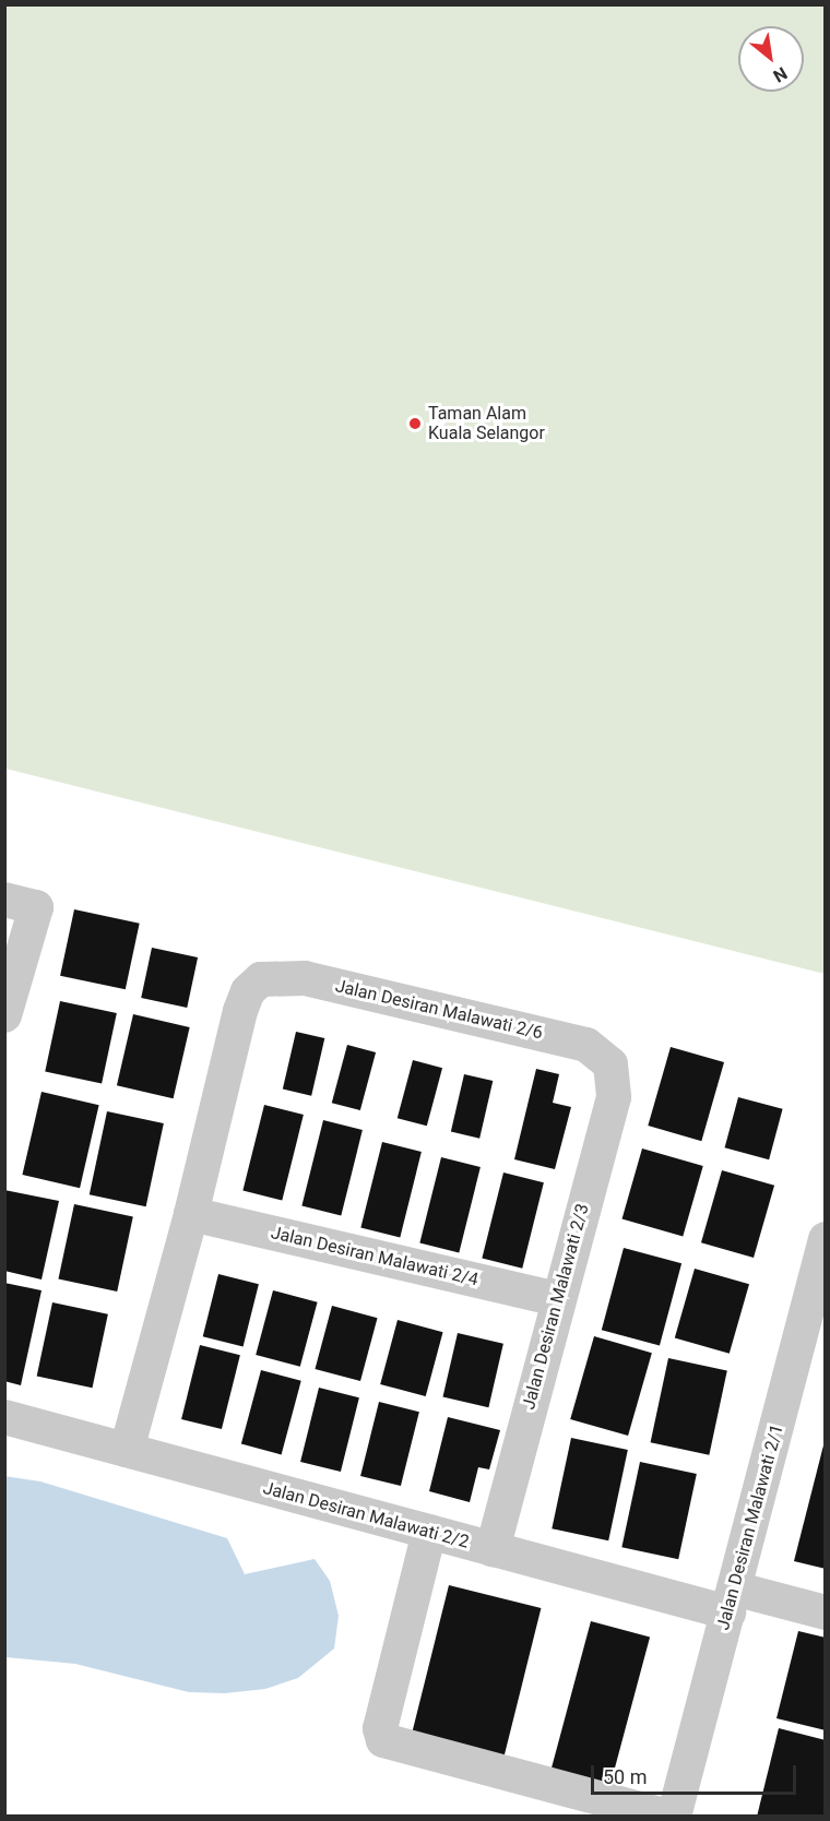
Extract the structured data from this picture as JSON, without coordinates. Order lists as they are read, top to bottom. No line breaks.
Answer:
{"streets":{"street":["Jalan Desiran Malawati 2/6","Jalan Desiran Malawati 2/4","Jalan Desiran Malawati 2/3","Jalan Desiran Malawati 2/2","Jalan Desiran Malawati 2/1"]},"crossings":[["Jalan Desiran Malawati 2/6","Jalan Desiran Malawati 2/4"],["Jalan Desiran Malawati 2/6","Jalan Desiran Malawati 2/3"],["Jalan Desiran Malawati 2/4","Jalan Desiran Malawati 2/3"],["Jalan Desiran Malawati 2/3","Jalan Desiran Malawati 2/2"],["Jalan Desiran Malawati 2/2","Jalan Desiran Malawati 2/1"]],"places":["Taman Alam Kuala Selangor"],"scale_bar":"50 m","north":"bottom right"}
